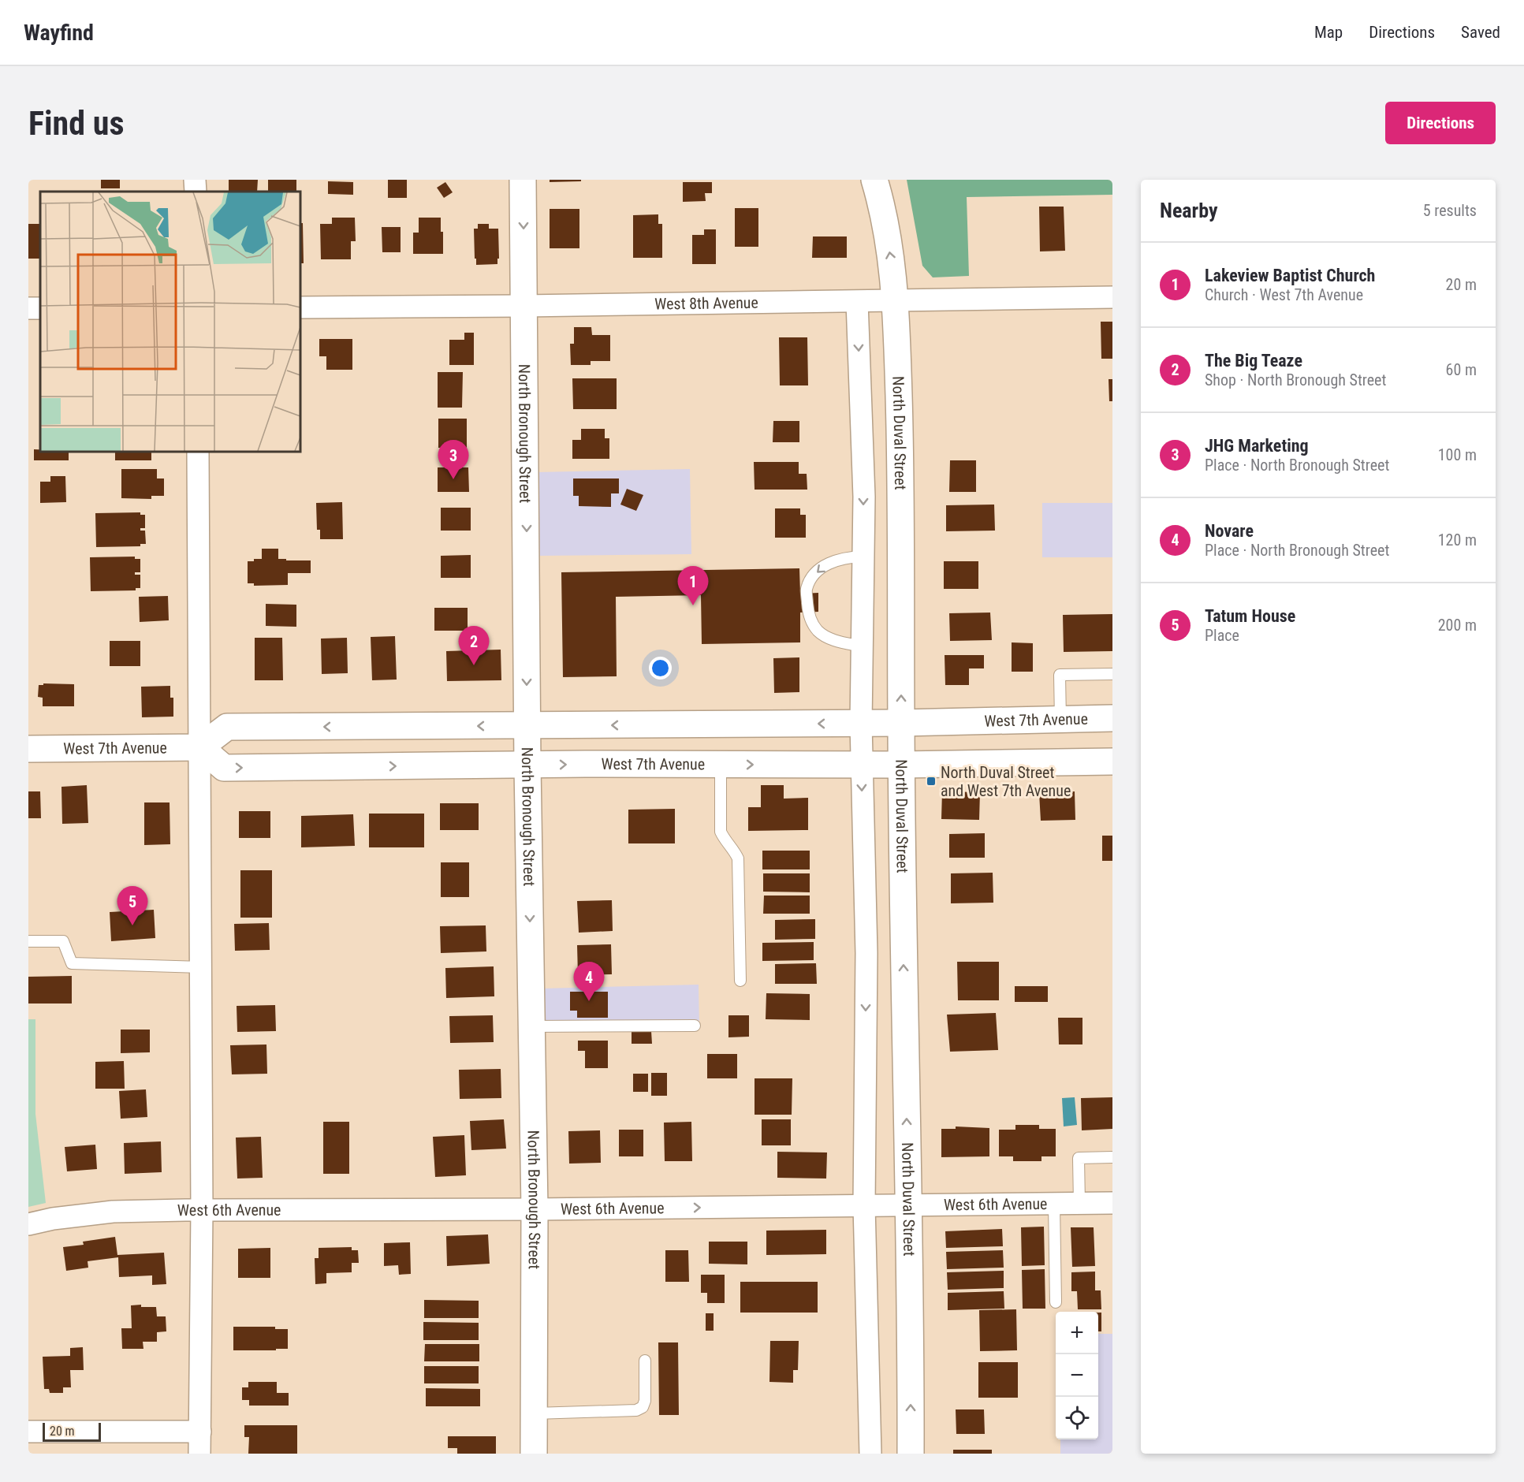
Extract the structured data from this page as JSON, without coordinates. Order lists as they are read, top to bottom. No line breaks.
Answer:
{"streets":{"main road":["North Duval Street","North Bronough Street","West 7th Avenue"],"street":["West 8th Avenue","West 6th Avenue"]},"crossings":[["West 8th Avenue","North Duval Street"],["West 8th Avenue","North Bronough Street"],["North Duval Street","West 7th Avenue"],["North Duval Street","West 6th Avenue"],["North Bronough Street","West 7th Avenue"],["North Bronough Street","West 6th Avenue"]],"one_way":["North Duval Street","North Bronough Street"],"places":{"transit":["North Duval Street and West 7th Avenue"]},"scale_bar":"20 m","page":{"header":"Wayfind","nav":["Map","Directions","Saved"],"buttons":"Directions","title":"Find us","heading":["Nearby","5 results"],"list":[{"mark":"1","name":"Lakeview Baptist Church","note":"Church · West 7th Avenue","value":"20 m"},{"mark":"2","name":"The Big Teaze","note":"Shop · North Bronough Street","value":"60 m"},{"mark":"3","name":"JHG Marketing","note":"Place · North Bronough Street","value":"100 m"},{"mark":"4","name":"Novare","note":"Place · North Bronough Street","value":"120 m"},{"mark":"5","name":"Tatum House","note":"Place","value":"200 m"}],"pins":["3","1","2","5","4"],"map_buttons":["+","−"],"scale":"20 m"}}
